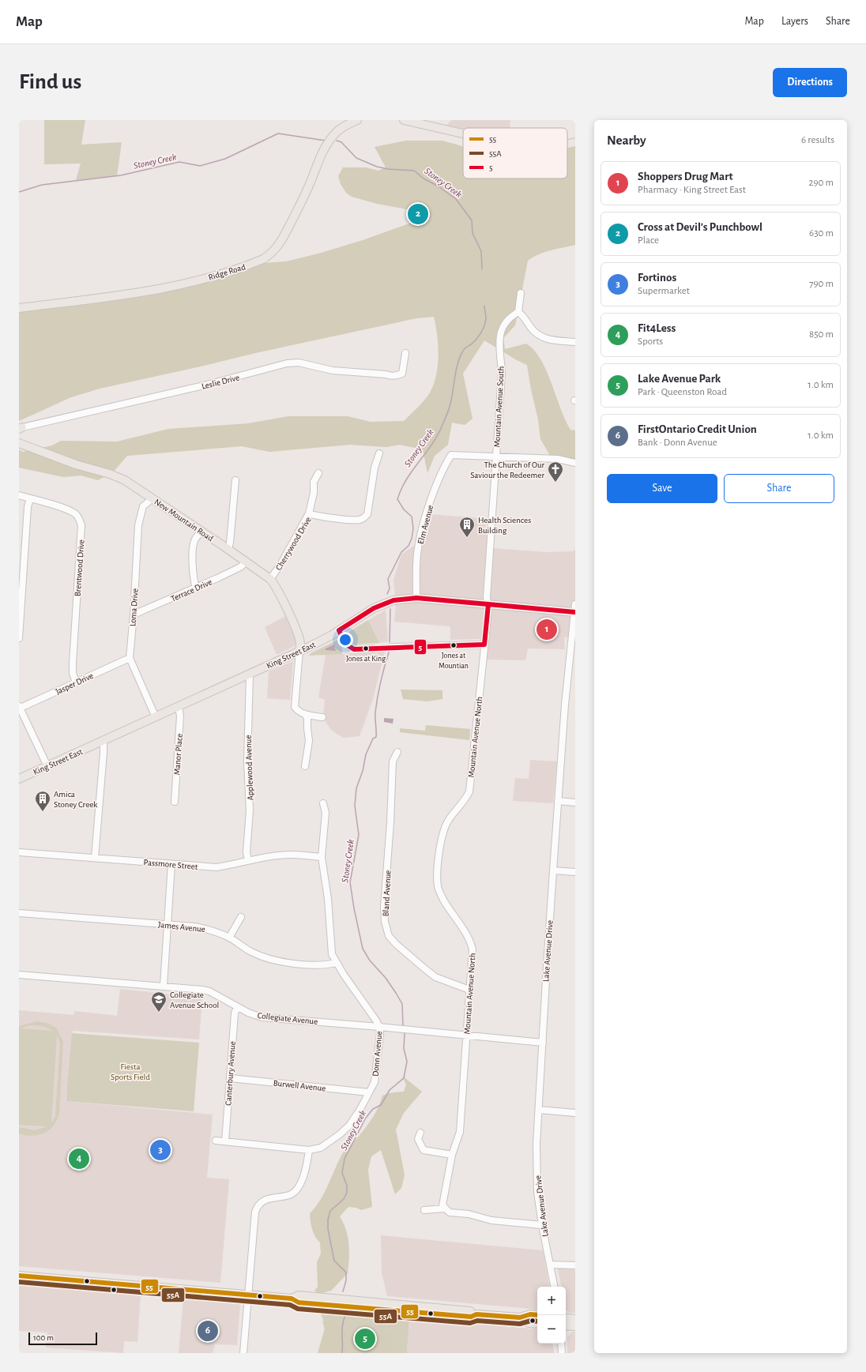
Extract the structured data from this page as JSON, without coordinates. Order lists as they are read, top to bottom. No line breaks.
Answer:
{"streets":{"main road":["Ridge Road","New Mountain Road","King Street East"],"street":["Leslie Drive","Mountain Avenue South","Elm Avenue","Cherrywood Drive","Brentwood Drive","Terrace Drive","Loma Drive","Jasper Drive","Mountain Avenue North","Manor Place","Applewood Avenue","Passmore Street","Bland Avenue","James Avenue","Lake Avenue Drive","Collegiate Avenue","Donn Avenue","Canterbury Avenue","Burwell Avenue"]},"crossings":[["Mountain Avenue South","Elm Avenue"],["Mountain Avenue South","King Street East"],["Mountain Avenue South","Mountain Avenue North"],["New Mountain Road","Cherrywood Drive"],["New Mountain Road","Terrace Drive"],["New Mountain Road","Loma Drive"],["New Mountain Road","King Street East"],["Elm Avenue","King Street East"],["Brentwood Drive","Jasper Drive"],["Terrace Drive","Loma Drive"],["Loma Drive","King Street East"],["Loma Drive","Jasper Drive"],["King Street East","Mountain Avenue North"],["King Street East","Manor Place"],["King Street East","Applewood Avenue"],["King Street East","Lake Avenue Drive"],["Mountain Avenue North","Bland Avenue"],["Mountain Avenue North","Collegiate Avenue"],["Applewood Avenue","Passmore Street"],["Passmore Street","Donn Avenue"],["James Avenue","Donn Avenue"],["Lake Avenue Drive","Collegiate Avenue"],["Collegiate Avenue","Donn Avenue"],["Collegiate Avenue","Canterbury Avenue"],["Donn Avenue","Burwell Avenue"],["Canterbury Avenue","Burwell Avenue"]],"water":["Stoney Creek"],"parks":["Fiesta Sports Field"],"places":{"church":["The Church of Our Saviour the Redeemer"],"building":["Health Sciences Building","Amica Stoney Creek"],"other":["Jones at Mountian","Jones at King"],"school or university":["Collegiate Avenue School"]},"lines":["transit line 5","transit line 55","transit line 55A"],"legend":["55","55A","5"],"scale_bar":"100 m","page":{"header":"Map","nav":["Map","Layers","Share"],"buttons":["Directions",["Save","Share"]],"title":"Find us","heading":["Nearby","6 results"],"list":[{"mark":"1","name":"Shoppers Drug Mart","note":"Pharmacy · King Street East","value":"290 m"},{"mark":"2","name":"Cross at Devil’s Punchbowl","note":"Place","value":"630 m"},{"mark":"3","name":"Fortinos","note":"Supermarket","value":"790 m"},{"mark":"4","name":"Fit4Less","note":"Sports","value":"850 m"},{"mark":"5","name":"Lake Avenue Park","note":"Park · Queenston Road","value":"1.0 km"},{"mark":"6","name":"FirstOntario Credit Union","note":"Bank · Donn Avenue","value":"1.0 km"}],"pins":["2","1","3","4","6","5"],"map_buttons":["+","−"],"scale":"100 m"}}
